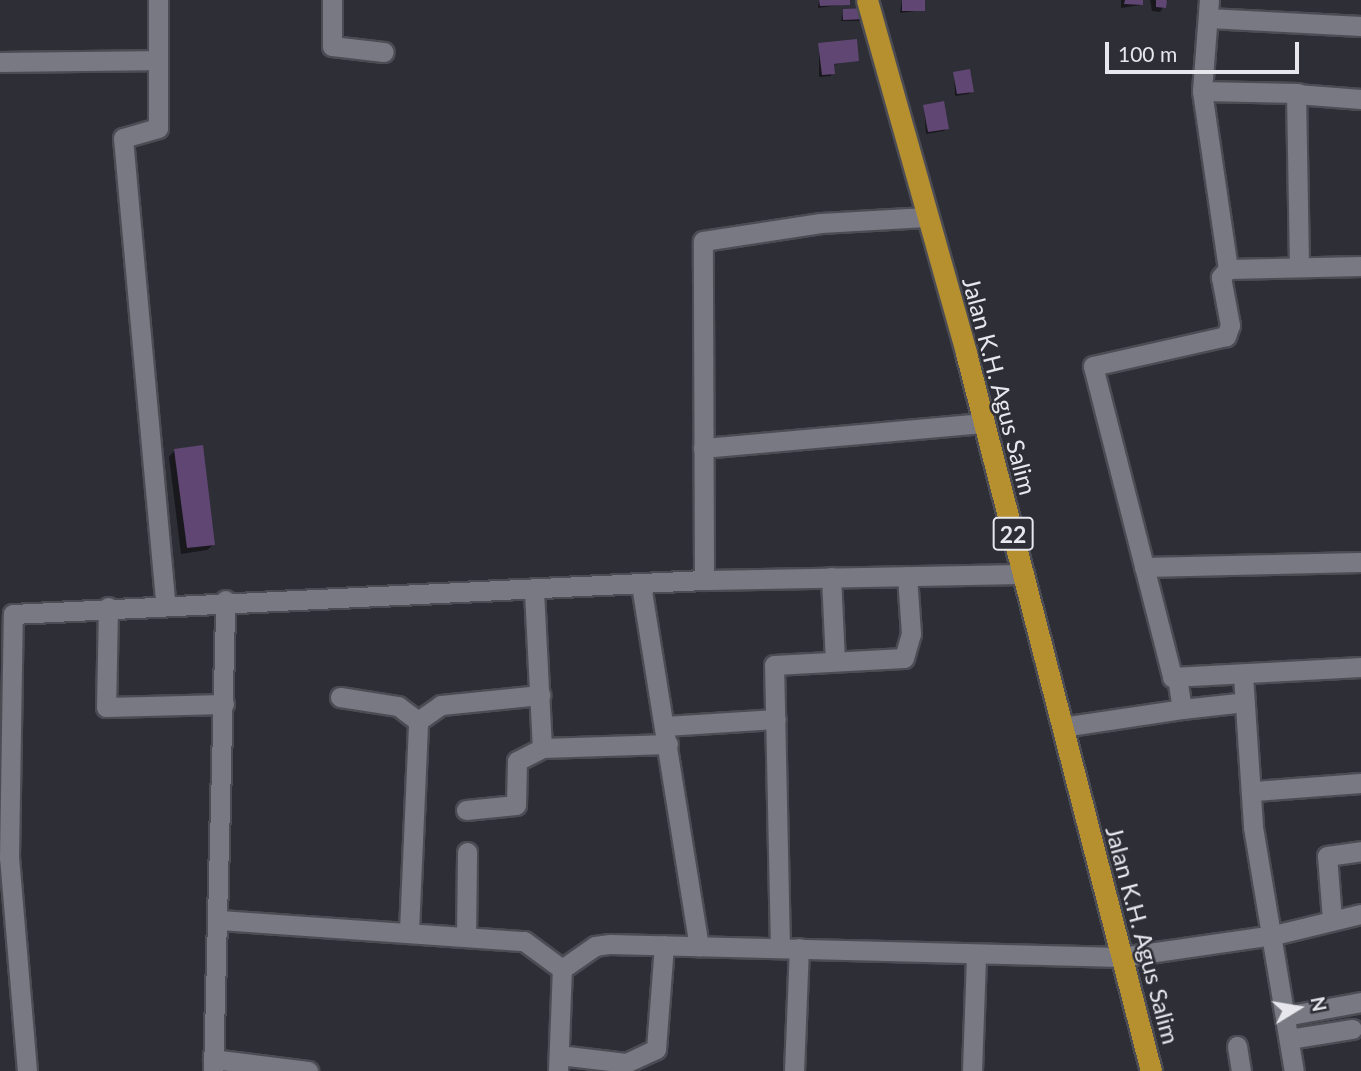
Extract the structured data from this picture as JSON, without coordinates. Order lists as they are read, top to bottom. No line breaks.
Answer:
{"streets":{"highway":["Jalan K.H. Agus Salim","22"]},"scale_bar":"100 m","north":"right"}
